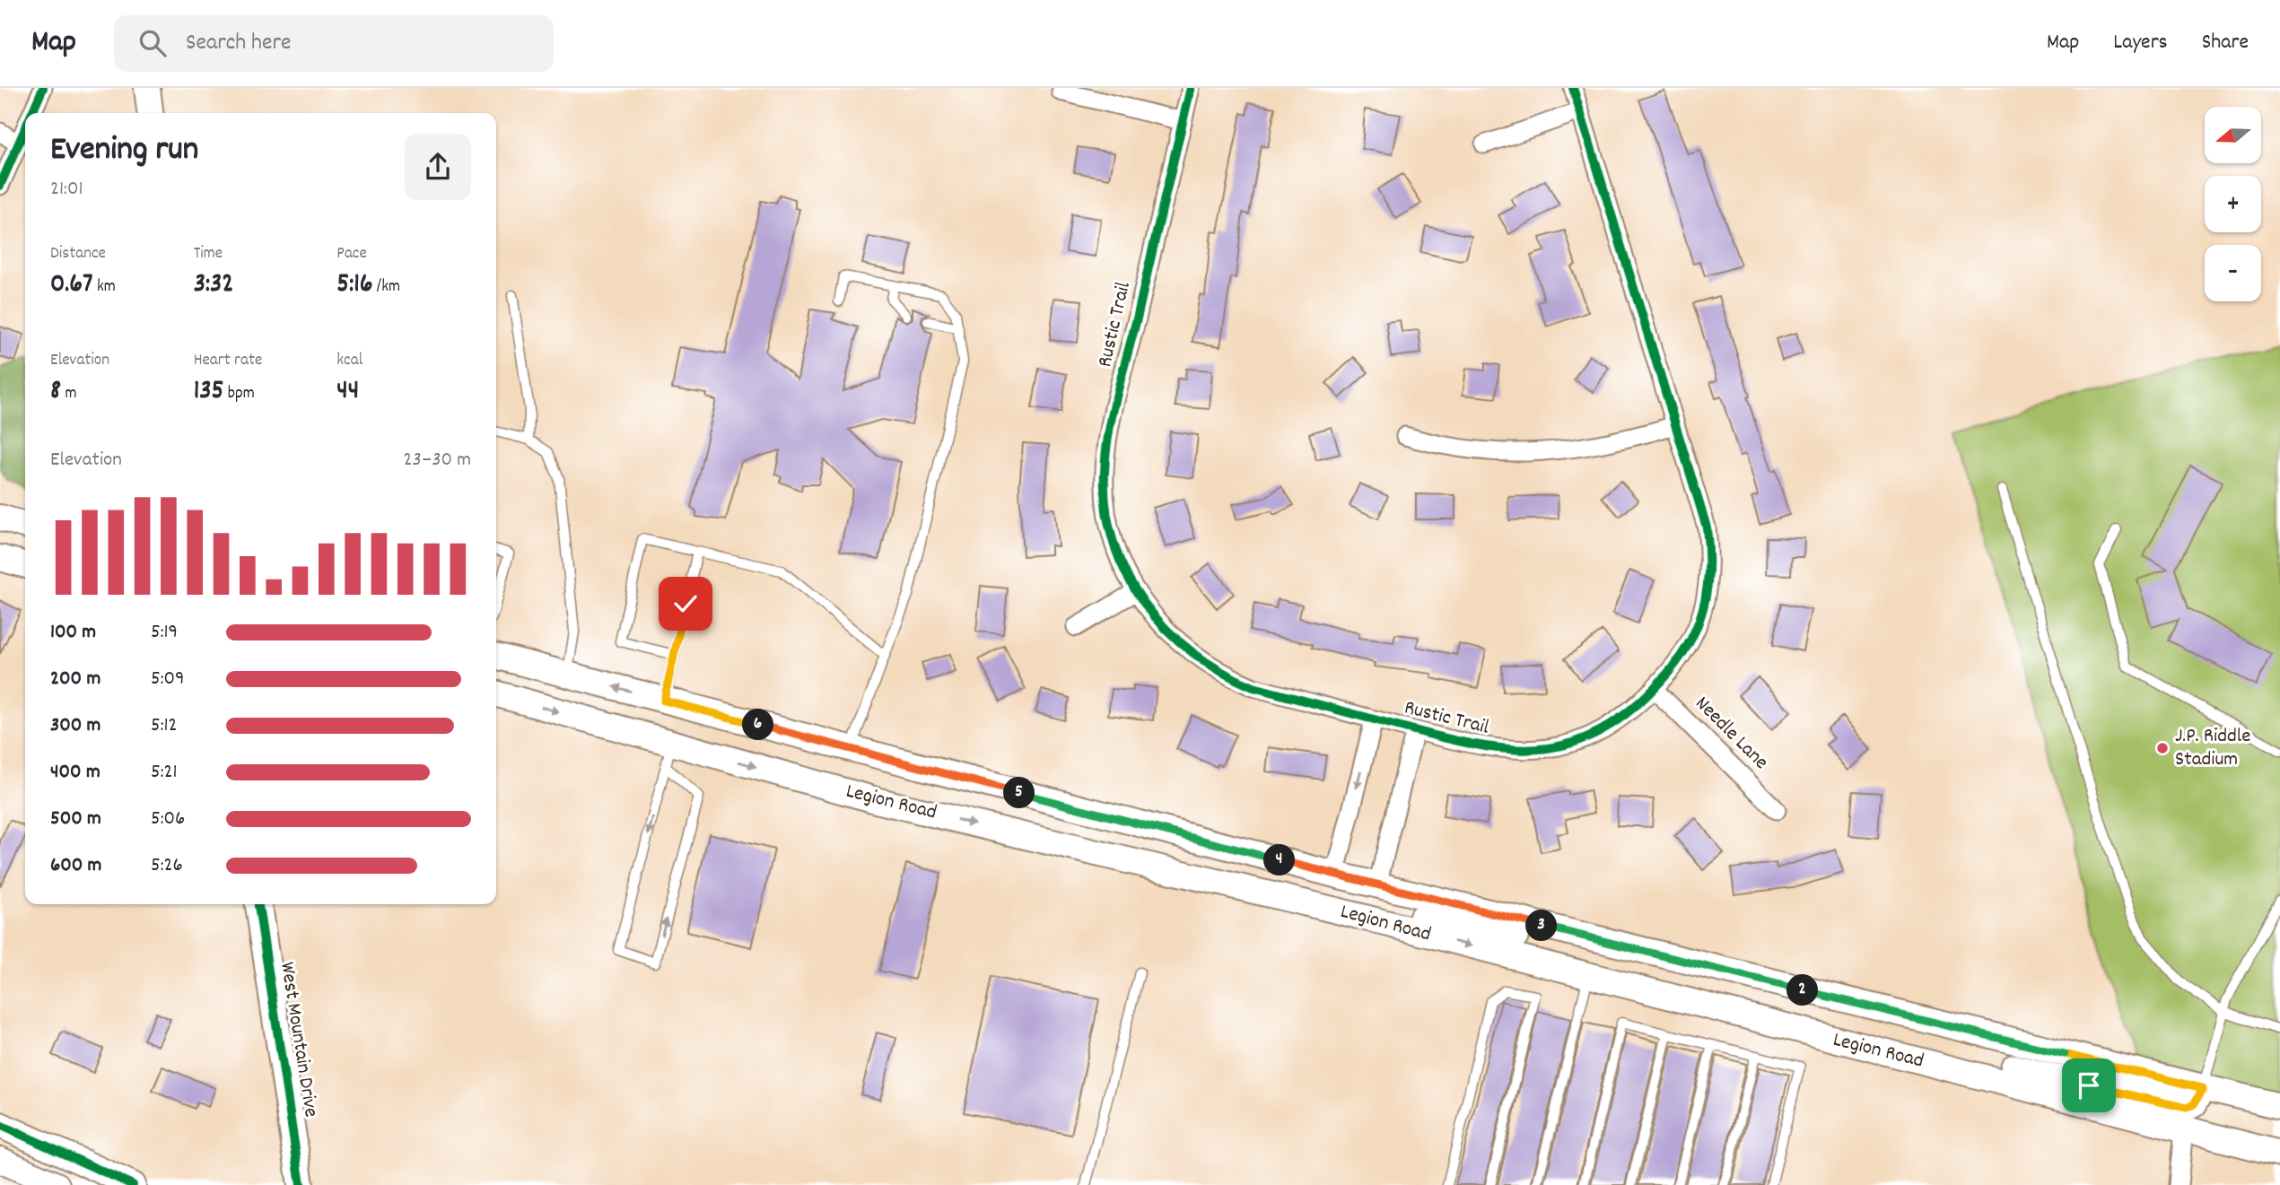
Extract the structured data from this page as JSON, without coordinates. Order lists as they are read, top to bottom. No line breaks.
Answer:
{"streets":{"main road":["Legion Road","West Mountain Drive"],"street":["Rustic Trail","Needle Lane"]},"crossings":[["Rustic Trail","Needle Lane"]],"places":["J.P. Riddle Stadium"],"north":"left","page":{"header":"Map","search":"Search here","nav":["Map","Layers","Share"],"map_buttons":["+","−"],"heading":["Evening run","21:01"],"stats":[["Distance","0.67 km"],["Time","3:32"],["Pace","5:16 /km"],["Elevation","8 m"],["Heart rate","135 bpm"],["kcal","44"]],"chart":["Elevation","23–30 m"],"list":[{"name":"100 m","note":"5:19"},{"name":"200 m","note":"5:09"},{"name":"300 m","note":"5:12"},{"name":"400 m","note":"5:21"},{"name":"500 m","note":"5:06"},{"name":"600 m","note":"5:26"}],"pins":["6","5","4","3","2"]}}
